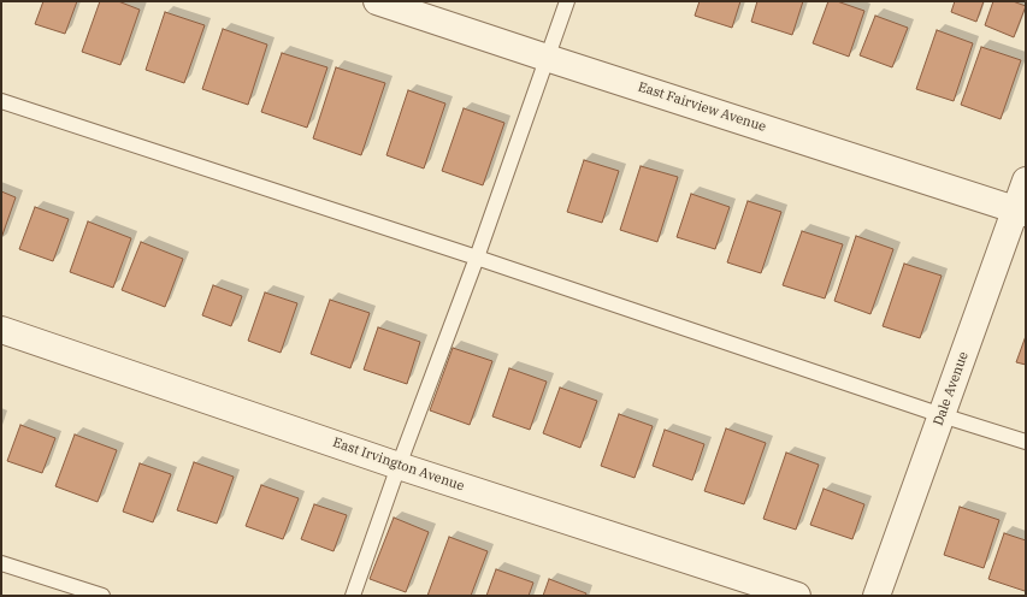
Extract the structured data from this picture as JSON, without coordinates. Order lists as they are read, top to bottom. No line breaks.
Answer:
{"streets":{"street":["East Fairview Avenue","Dale Avenue","East Irvington Avenue"]},"crossings":[["East Fairview Avenue","Dale Avenue"]]}
